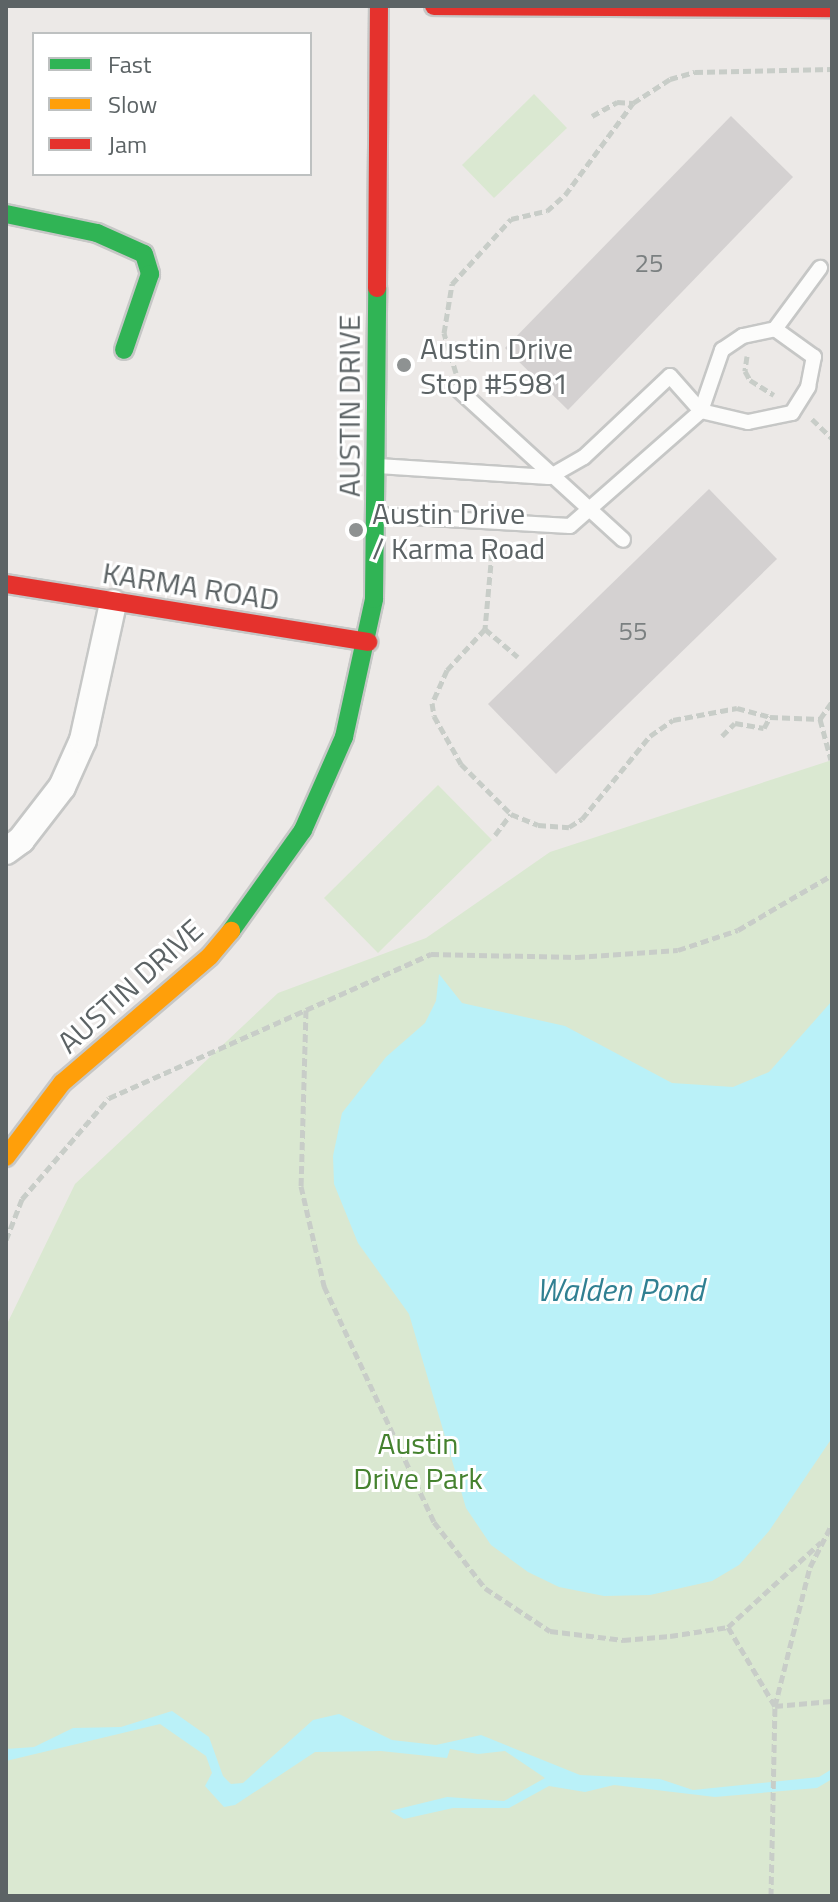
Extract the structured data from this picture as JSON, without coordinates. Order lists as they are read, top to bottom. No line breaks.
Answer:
{"streets":{"street":["AUSTIN DRIVE","KARMA ROAD"]},"crossings":[["AUSTIN DRIVE","KARMA ROAD"]],"water":["Walden Pond"],"parks":["Austin Drive Park"],"places":["Austin Drive Stop #5981","Austin Drive / Karma Road"],"house_numbers":["25","55"],"legend":["Fast","Slow","Jam"]}
